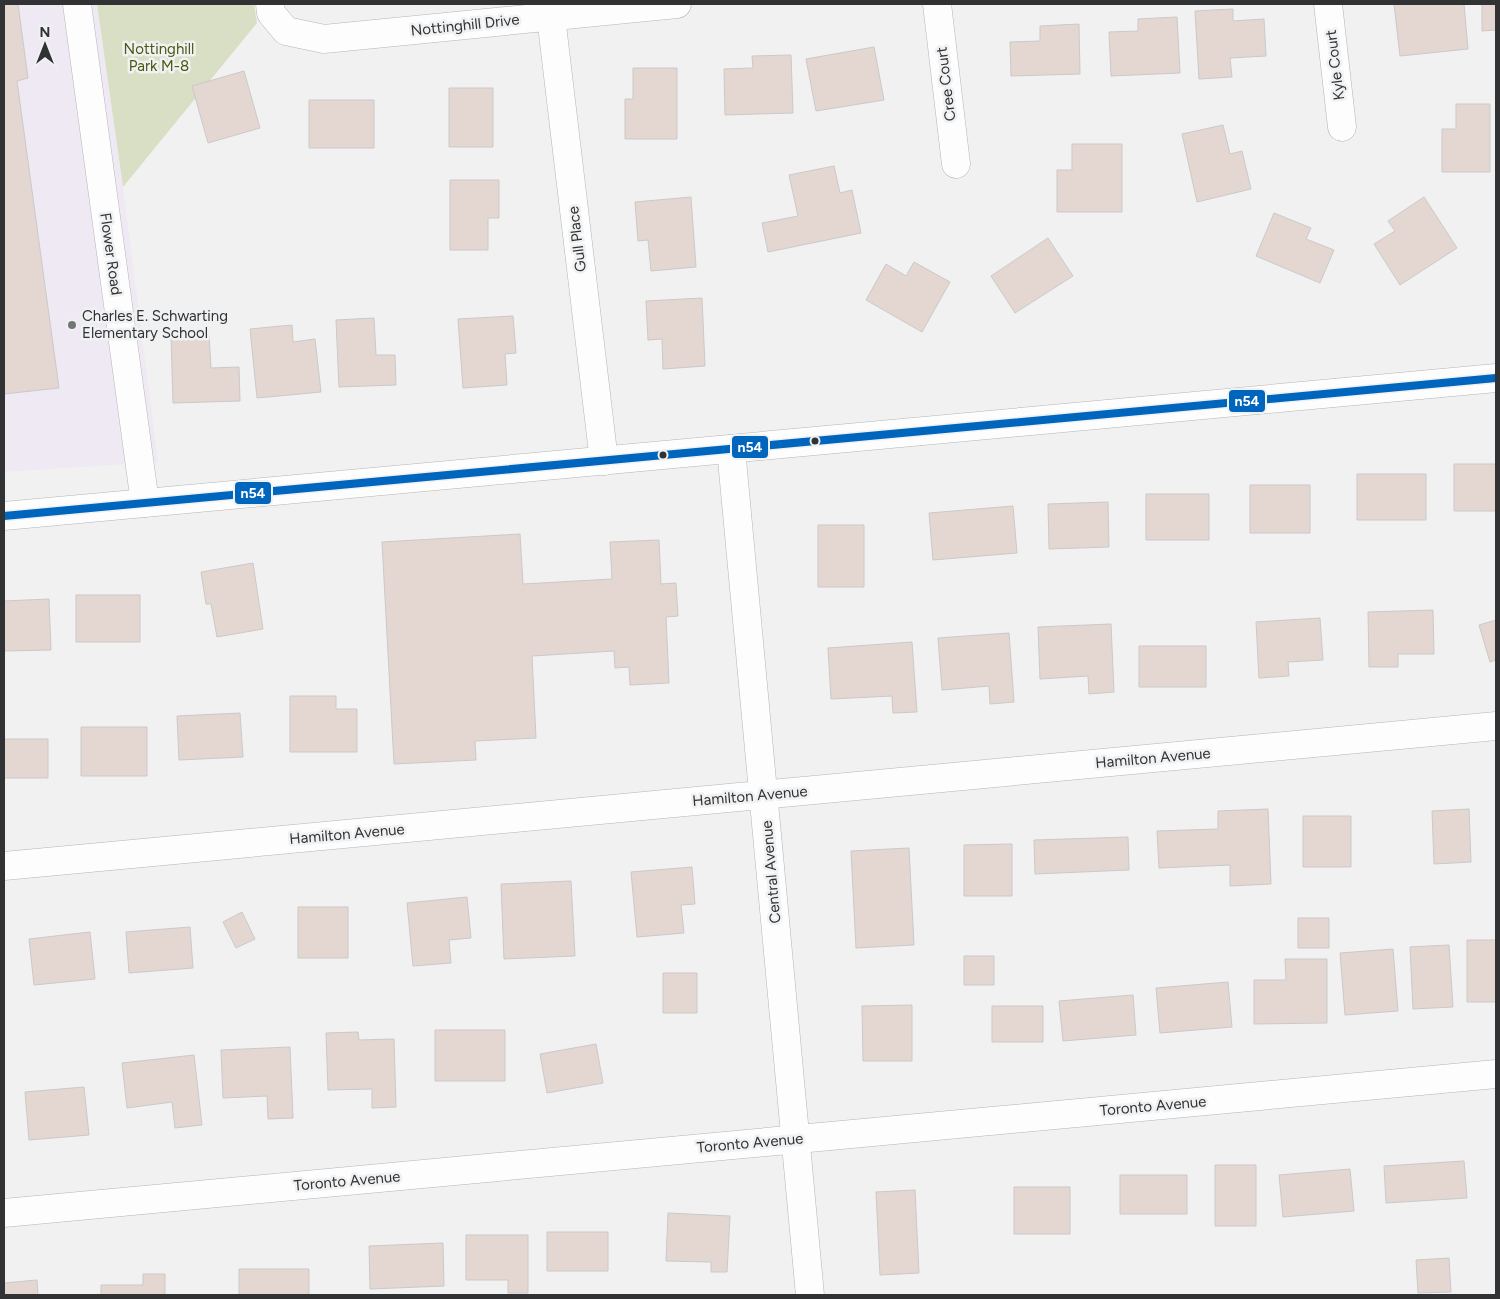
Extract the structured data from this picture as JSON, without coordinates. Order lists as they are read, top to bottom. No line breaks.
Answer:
{"streets":{"street":["Nottinghill Drive","Kyle Court","Cree Court","Gull Place","Flower Road","Hamilton Avenue","Central Avenue","Toronto Avenue"]},"crossings":[["Nottinghill Drive","Gull Place"],["Hamilton Avenue","Central Avenue"],["Central Avenue","Toronto Avenue"]],"parks":["Nottinghill Park M-8"],"places":["Charles E. Schwarting Elementary School"],"lines":["transit line n54"],"north":"top"}
